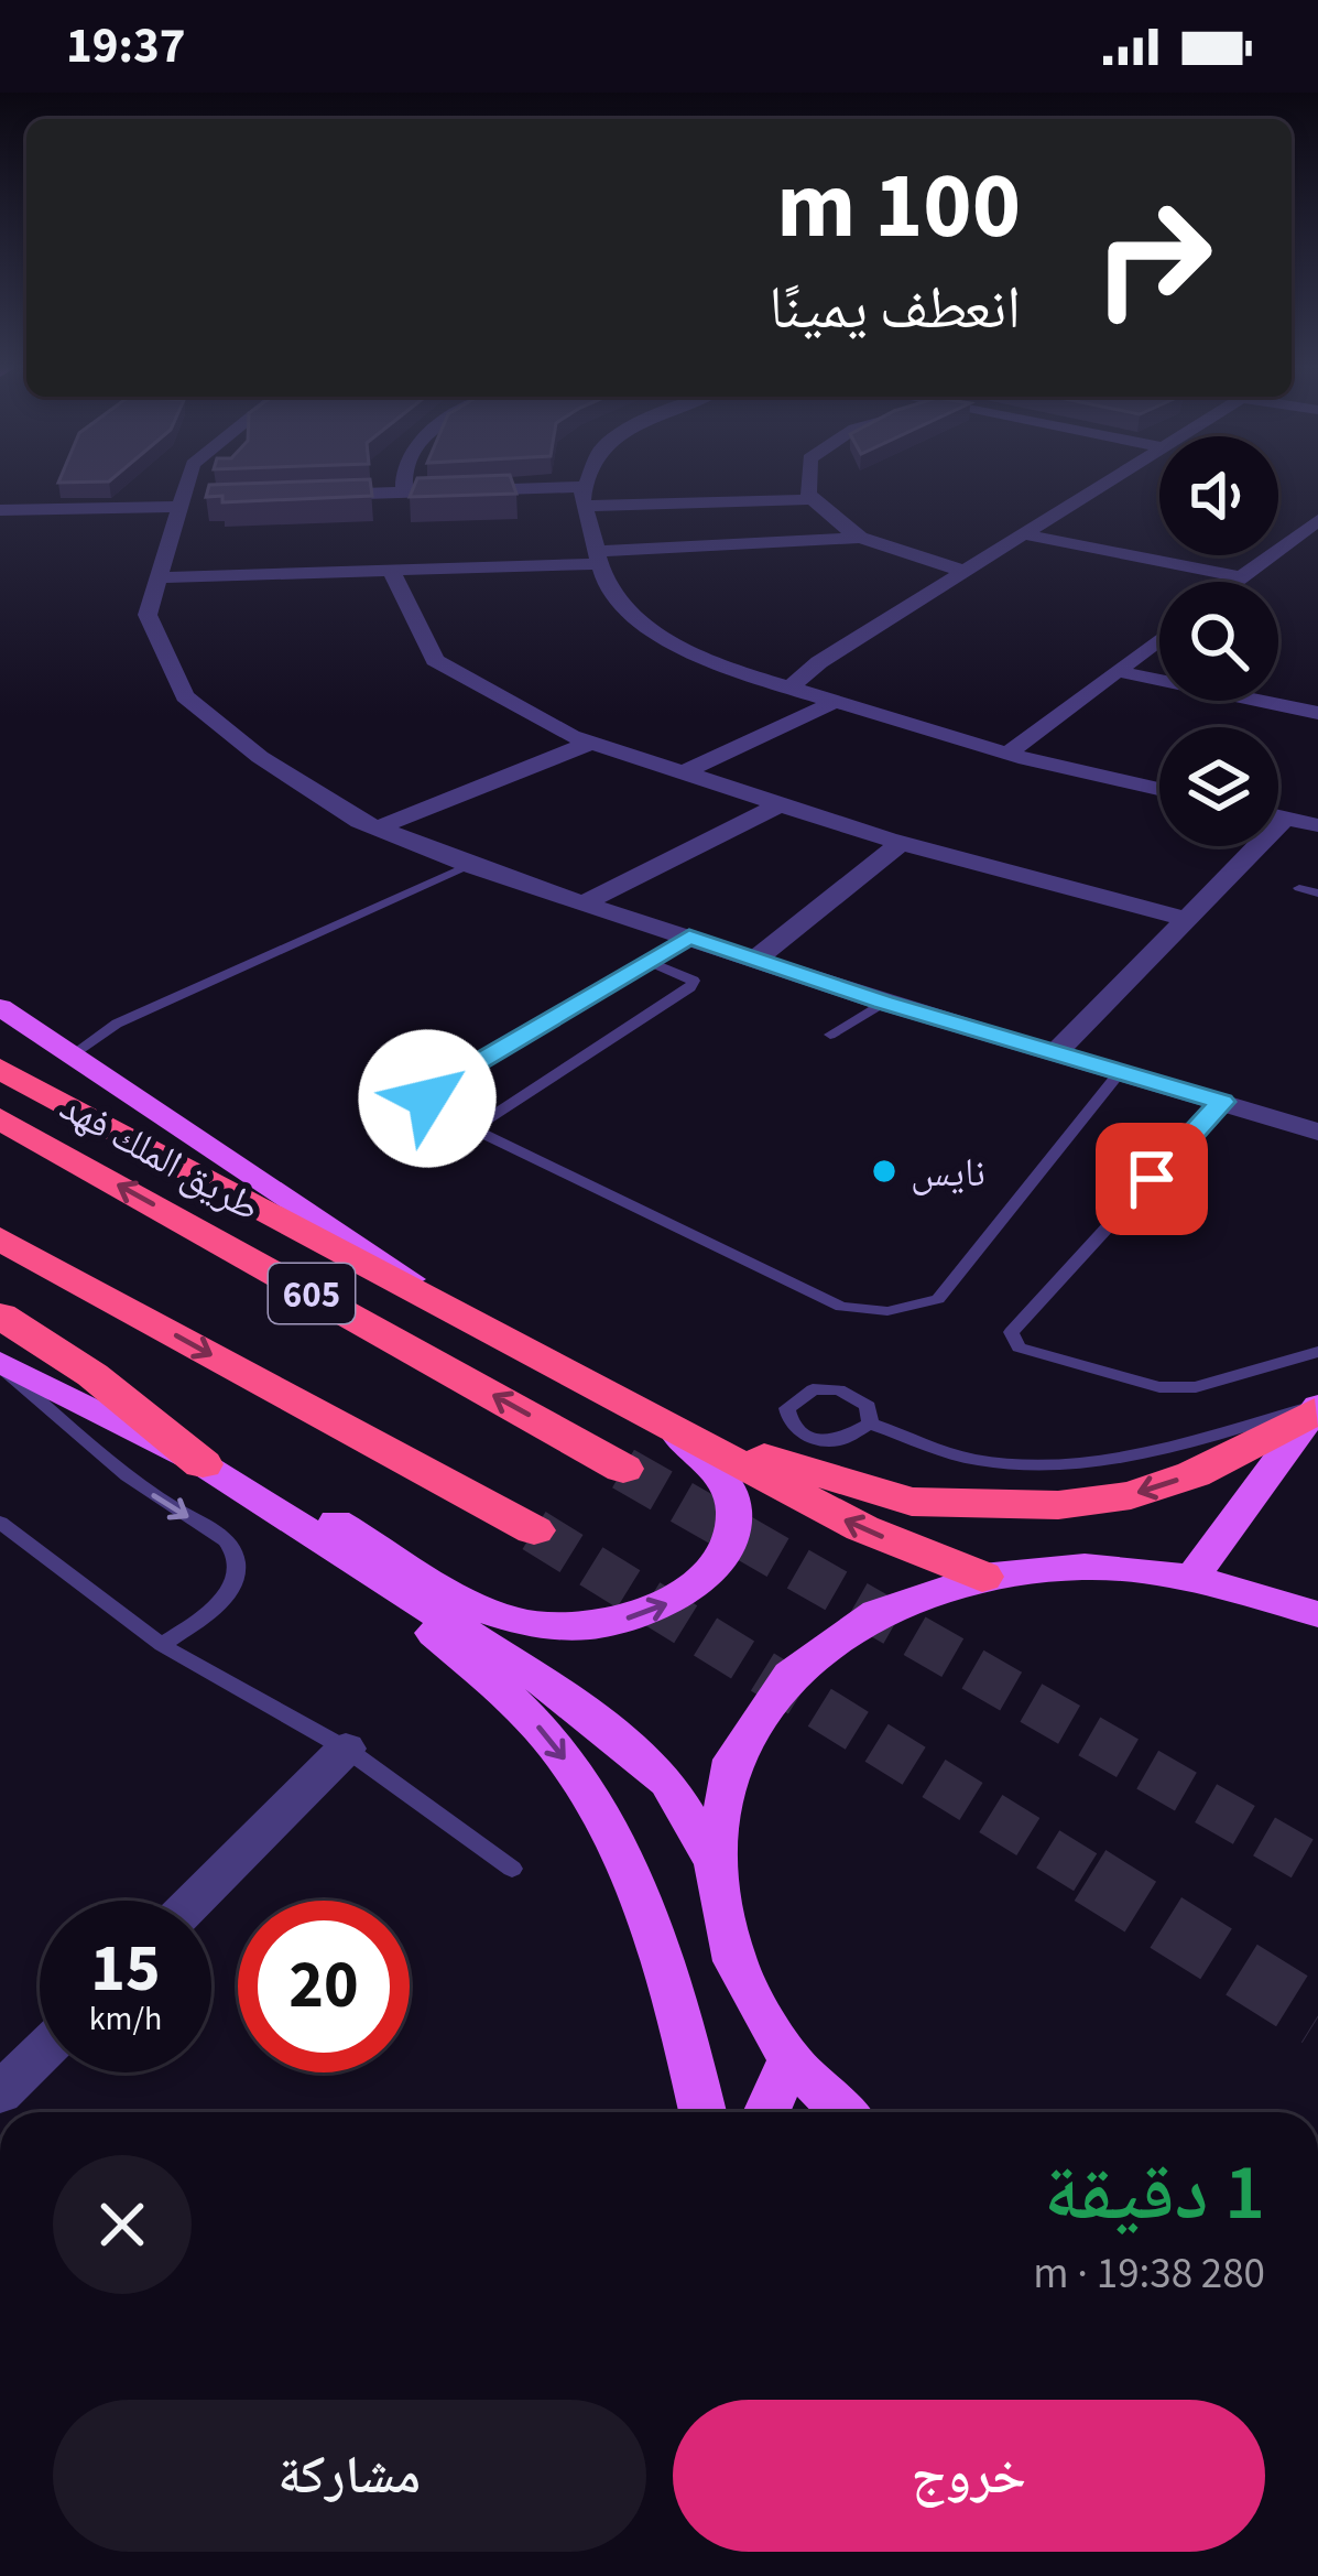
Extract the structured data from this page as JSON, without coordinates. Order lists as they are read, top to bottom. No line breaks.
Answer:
{"streets":{"highway":["طريق الملك فهد","605"]},"places":["نايس"],"page":{"status":"19:37","turn":["100 m","انعطف يمينًا"],"speed":"15 km/h","limit":"20","heading":["1 دقيقة","280 m · 19:38"],"buttons":["خروج","مشاركة"]}}
